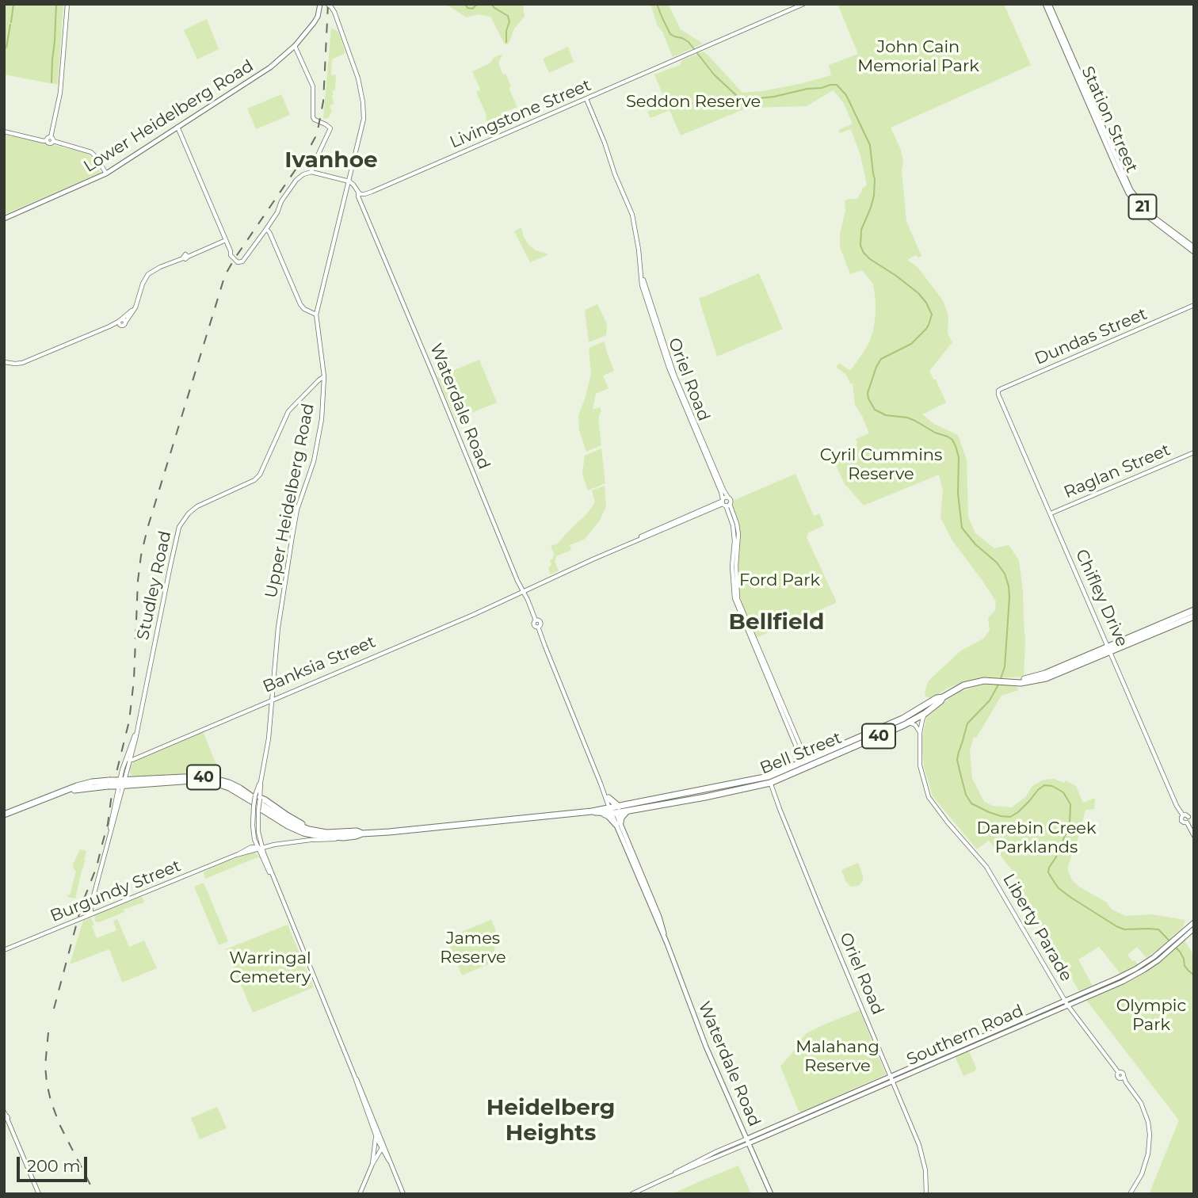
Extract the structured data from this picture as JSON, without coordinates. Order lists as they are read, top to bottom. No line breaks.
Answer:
{"streets":{"highway":["40","Bell Street"],"main road":["Lower Heidelberg Road","Station Street","21","Waterdale Road","Southern Road"],"street":["Livingstone Street","Dundas Street","Oriel Road","Raglan Street","Upper Heidelberg Road","Studley Road","Chifley Drive","Banksia Street","Burgundy Street","Liberty Parade"]},"crossings":[["Livingstone Street","Oriel Road"],["Dundas Street","Chifley Drive"],["Oriel Road","Banksia Street"],["Oriel Road","Bell Street"],["Oriel Road","Southern Road"],["Waterdale Road","Upper Heidelberg Road"],["Waterdale Road","Banksia Street"],["Waterdale Road","Bell Street"],["Waterdale Road","Southern Road"],["Raglan Street","Chifley Drive"],["Upper Heidelberg Road","Studley Road"],["Upper Heidelberg Road","Banksia Street"],["Upper Heidelberg Road","40"],["Upper Heidelberg Road","Bell Street"],["Upper Heidelberg Road","Burgundy Street"],["Studley Road","Banksia Street"],["Studley Road","40"],["Studley Road","Burgundy Street"],["Chifley Drive","Bell Street"],["40","Bell Street"],["Bell Street","Burgundy Street"],["Bell Street","Liberty Parade"],["Liberty Parade","Southern Road"]],"districts":["Ivanhoe","Bellfield","Heidelberg Heights"],"parks":["John Cain Memorial Park","Seddon Reserve","Cyril Cummins Reserve","Ford Park","Darebin Creek Parklands","James Reserve","Warringal Cemetery","Olympic Park","Malahang Reserve"],"scale_bar":"200 m"}
